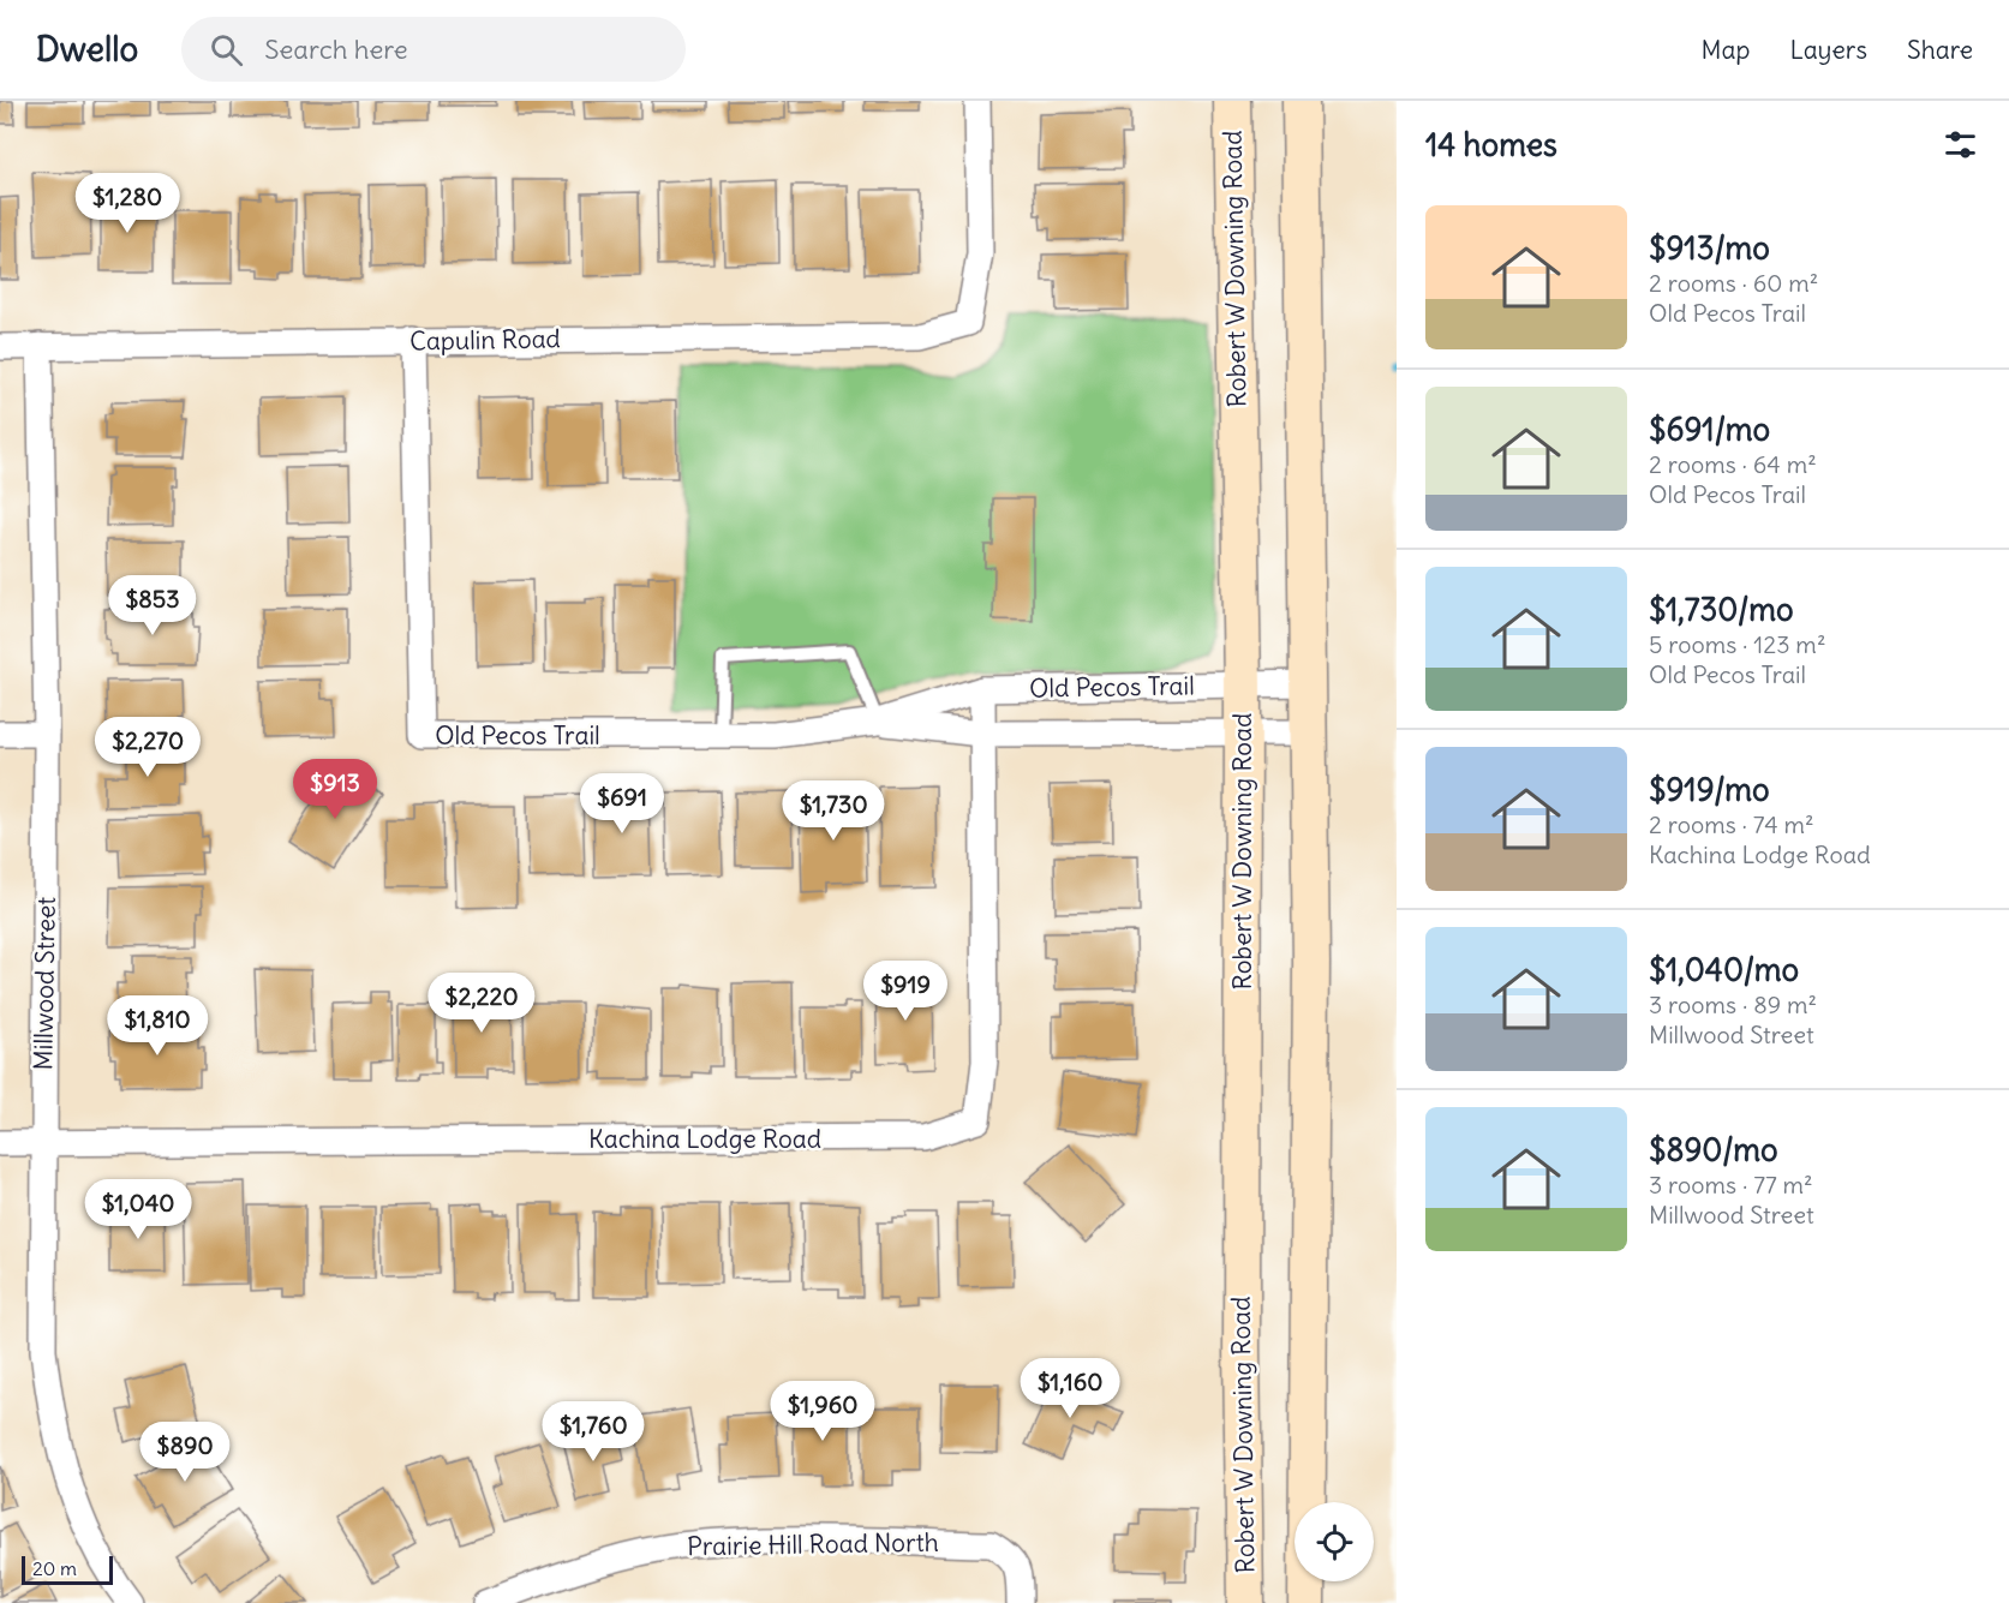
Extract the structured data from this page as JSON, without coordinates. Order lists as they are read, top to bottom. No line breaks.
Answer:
{"streets":{"main road":["Robert W Downing Road"],"street":["Capulin Road","Old Pecos Trail","Millwood Street","Kachina Lodge Road","Prairie Hill Road North"]},"crossings":[["Robert W Downing Road","Old Pecos Trail"],["Capulin Road","Old Pecos Trail"],["Capulin Road","Millwood Street"],["Old Pecos Trail","Kachina Lodge Road"],["Millwood Street","Kachina Lodge Road"]],"scale_bar":"20 m","page":{"header":"Dwello","search":"Search here","nav":["Map","Layers","Share"],"heading":"14 homes","price":["$1,280","$853","$2,270","$913","$691","$1,730","$919","$2,220","$1,810","$1,040","$1,160","$1,960","$1,760","$890"],"list":[{"name":"$913/mo","note":"2 rooms · 60 m² · Old Pecos Trail"},{"name":"$691/mo","note":"2 rooms · 64 m² · Old Pecos Trail"},{"name":"$1,730/mo","note":"5 rooms · 123 m² · Old Pecos Trail"},{"name":"$919/mo","note":"2 rooms · 74 m² · Kachina Lodge Road"},{"name":"$1,040/mo","note":"3 rooms · 89 m² · Millwood Street"},{"name":"$890/mo","note":"3 rooms · 77 m² · Millwood Street"}],"scale":"20 m"}}
